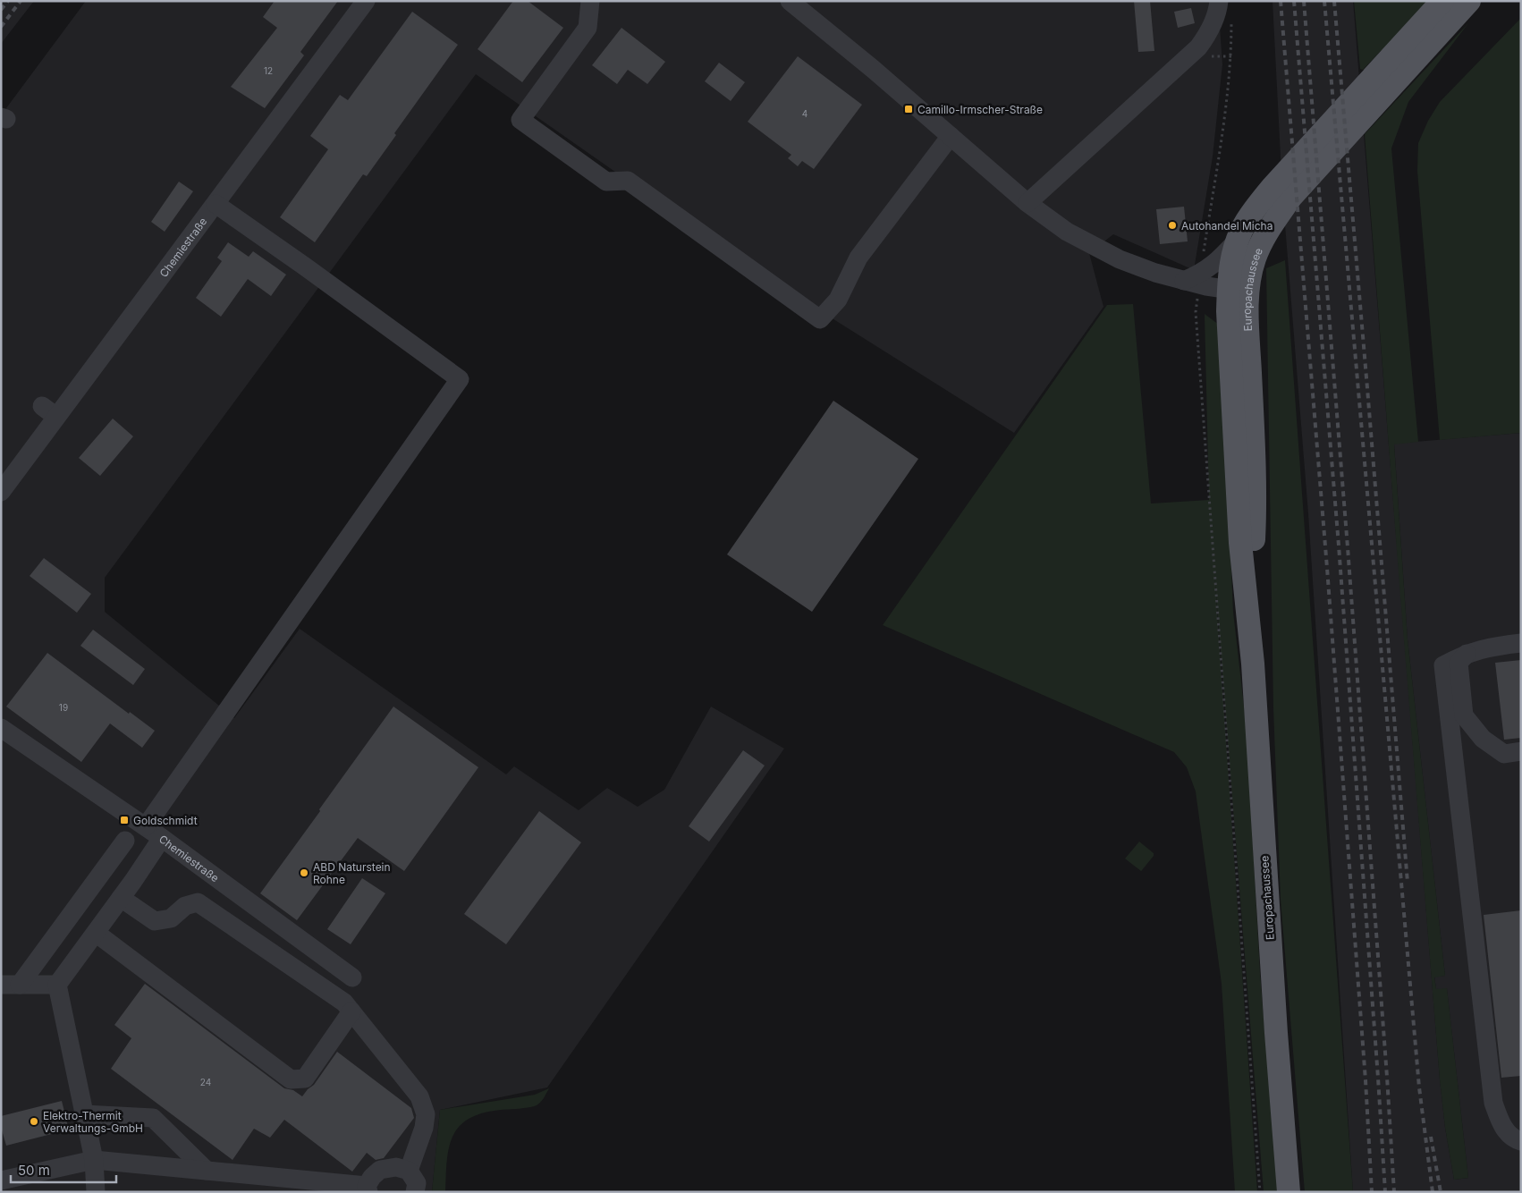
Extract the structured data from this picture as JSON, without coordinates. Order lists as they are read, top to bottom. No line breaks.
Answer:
{"streets":{"main road":["Europachaussee"],"street":["Chemiestraße"]},"places":{"transit":["Camillo-Irmscher-Straße","Goldschmidt"],"other":["Autohandel Micha","ABD Naturstein Rohne","Elektro-Thermit Verwaltungs-GmbH"]},"house_numbers":["12","4","19","24"],"scale_bar":"50 m"}
